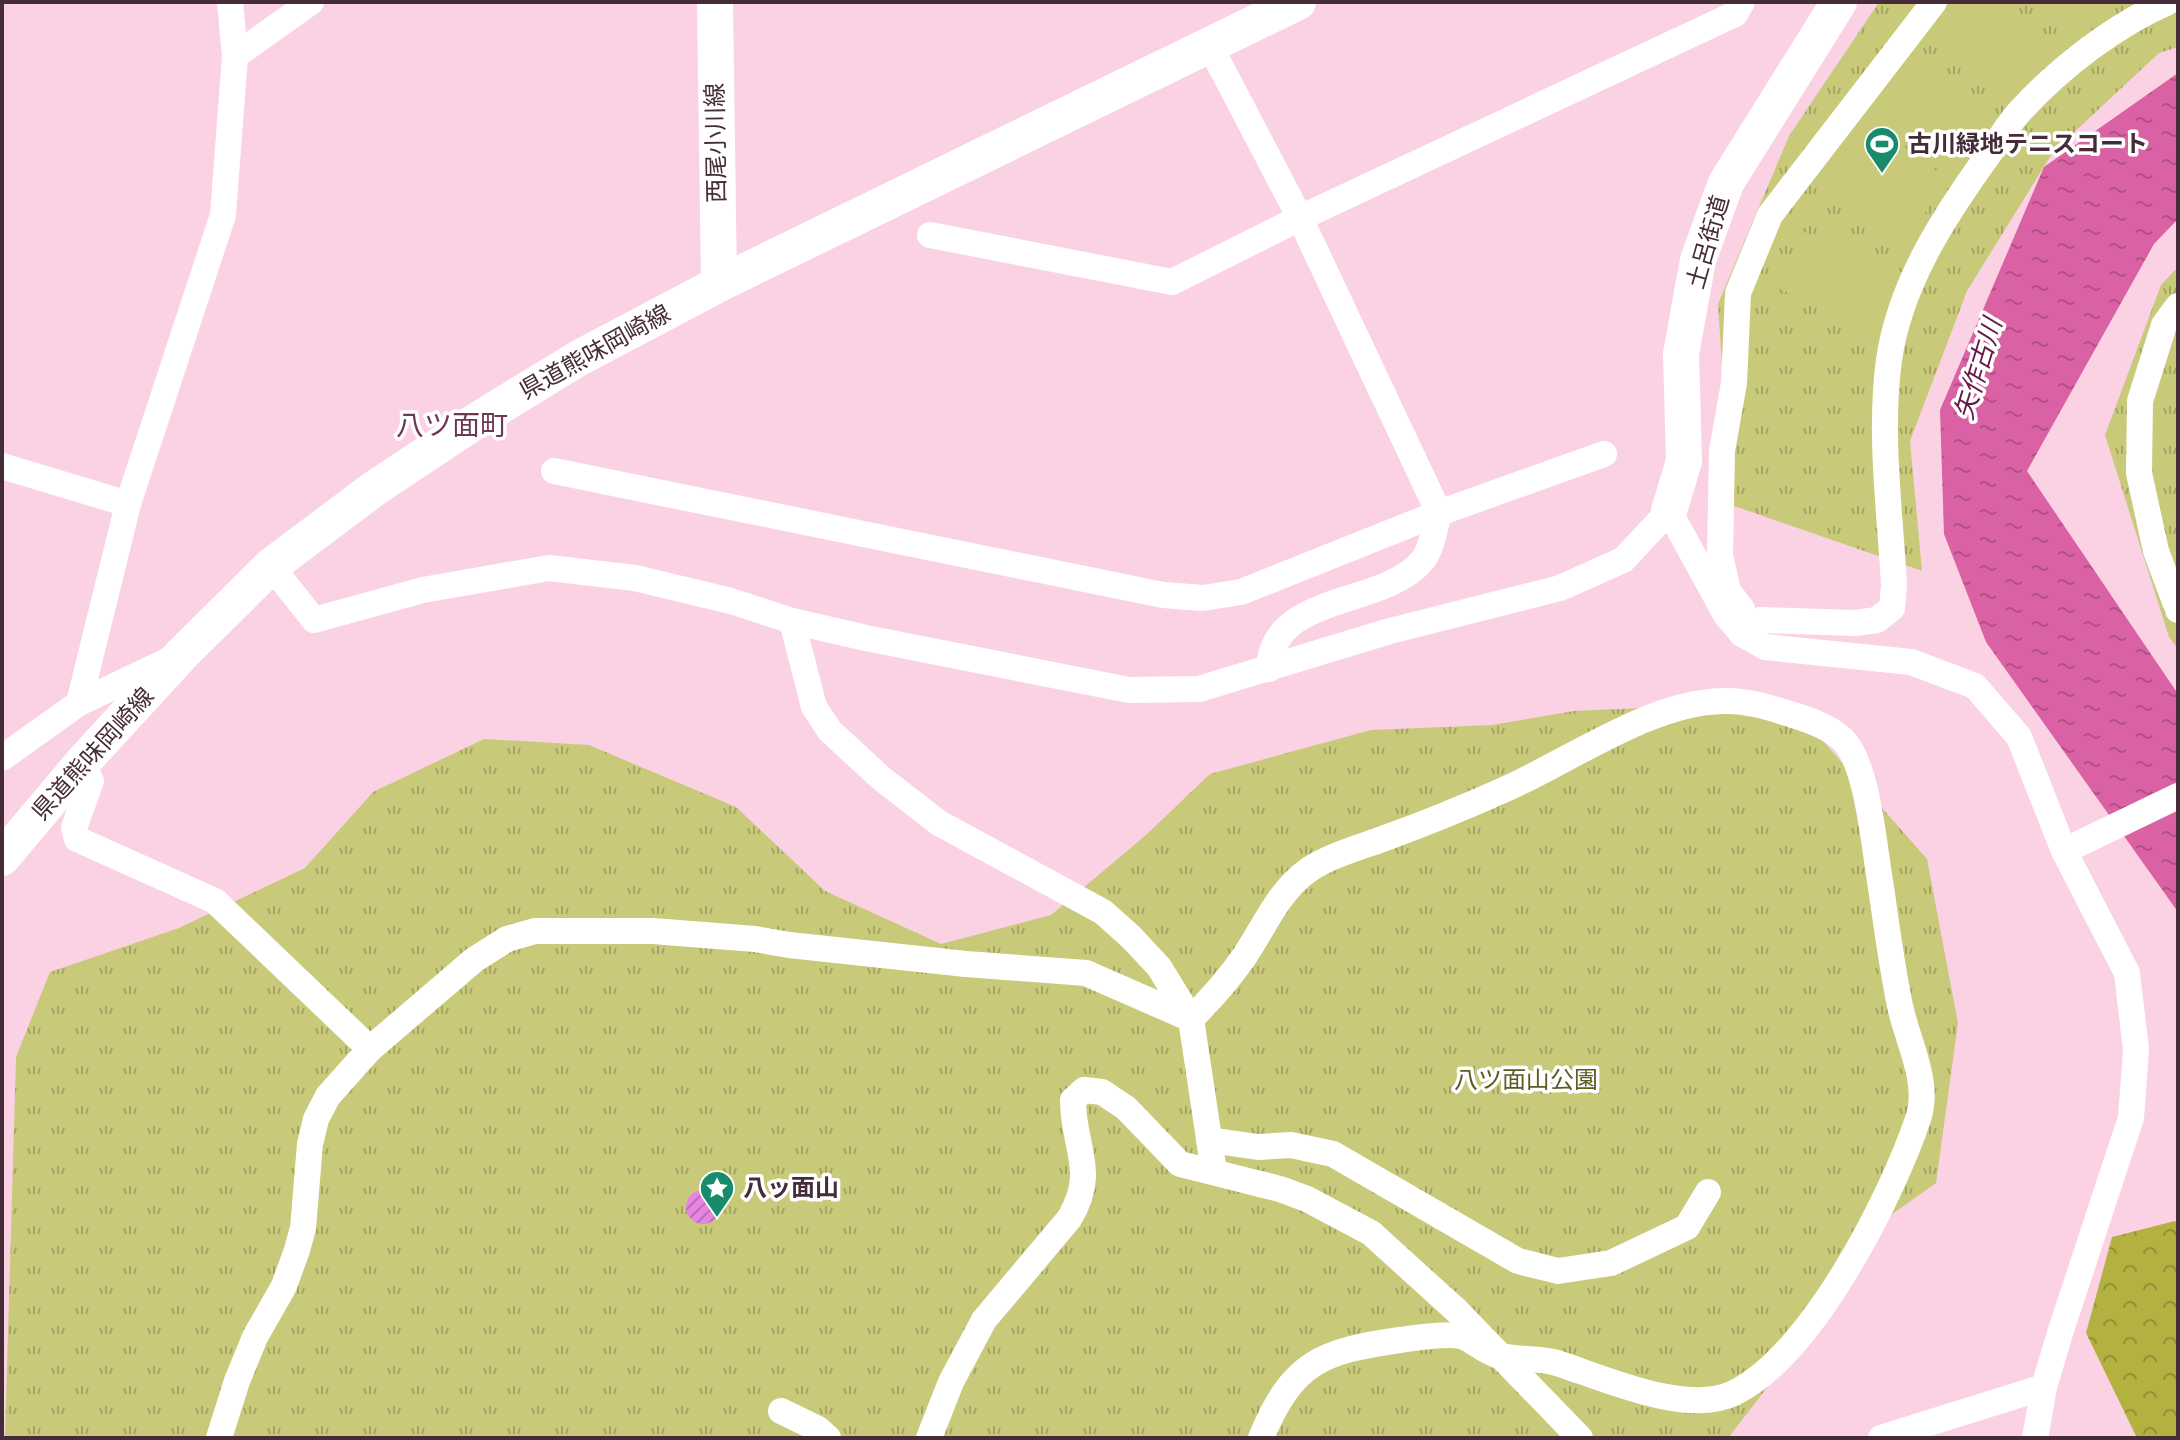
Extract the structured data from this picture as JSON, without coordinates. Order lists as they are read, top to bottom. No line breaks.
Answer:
{"streets":{"main road":["西尾小川線","土呂街道","県道熊味岡崎線"]},"crossings":[["西尾小川線","県道熊味岡崎線"]],"districts":["八ツ面町"],"water":["矢作古川"],"parks":["八ツ面山公園"],"places":{"sports":["古川緑地テニスコート"],"place":["八ッ面山"]}}
